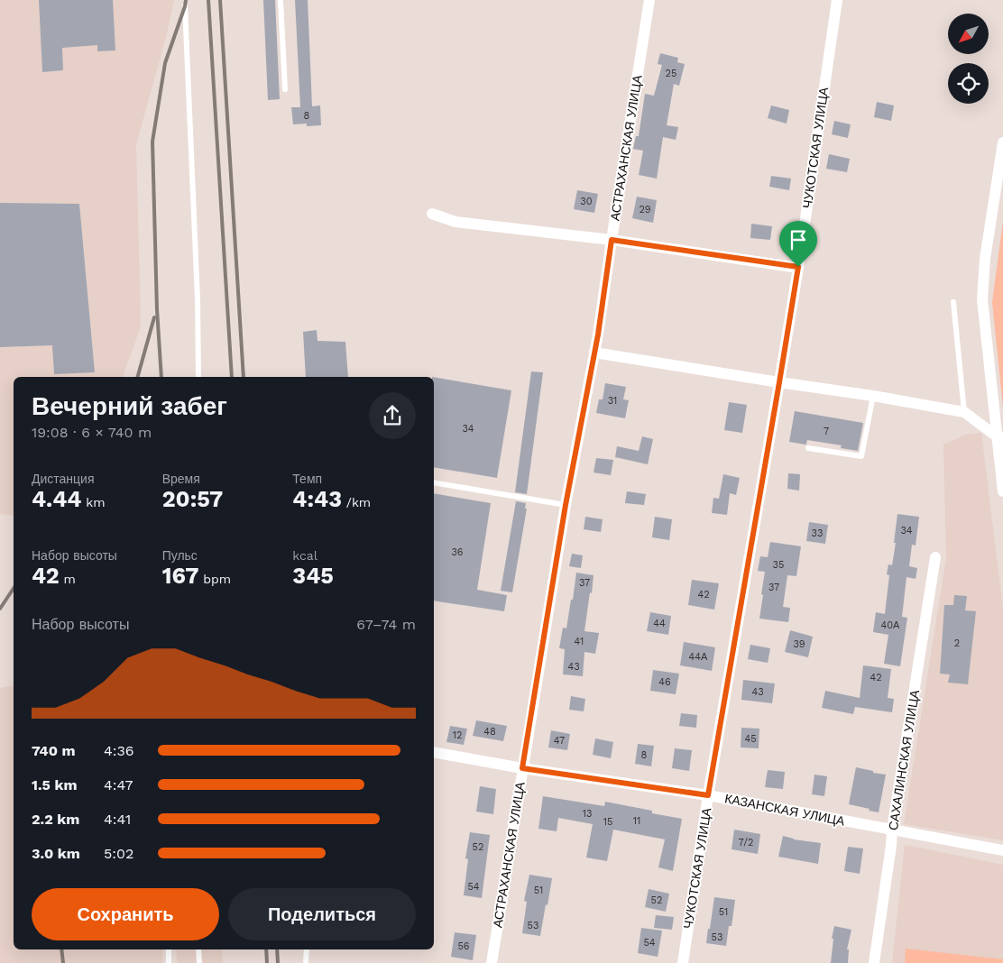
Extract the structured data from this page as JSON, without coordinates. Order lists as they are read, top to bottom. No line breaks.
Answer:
{"streets":{"street":["АСТРАХАНСКАЯ УЛИЦА","ЧУКОТСКАЯ УЛИЦА","САХАЛИНСКАЯ УЛИЦА","КАЗАНСКАЯ УЛИЦА"]},"crossings":[["АСТРАХАНСКАЯ УЛИЦА","КАЗАНСКАЯ УЛИЦА"],["ЧУКОТСКАЯ УЛИЦА","КАЗАНСКАЯ УЛИЦА"],["САХАЛИНСКАЯ УЛИЦА","КАЗАНСКАЯ УЛИЦА"]],"house_numbers":["25","8","30","29","31","34","7","34","33","36","35","37","37","42","44","40А","41","2","39","44А","43","42","46","43","48","12","45","47","8","13","11","15","7/2","52","54","51","52","51","53","53","54","56"],"north":"bottom left","page":{"heading":["Вечерний забег","19:08 · 6 × 740 m"],"stats":[["Дистанция","4.44 km"],["Время","20:57"],["Темп","4:43 /km"],["Набор высоты","42 m"],["Пульс","167 bpm"],["kcal","345"]],"chart":["Набор высоты","67–74 m"],"list":[{"name":"740 m","note":"4:36"},{"name":"1.5 km","note":"4:47"},{"name":"2.2 km","note":"4:41"},{"name":"3.0 km","note":"5:02"}],"buttons":["Сохранить","Поделиться"]}}
